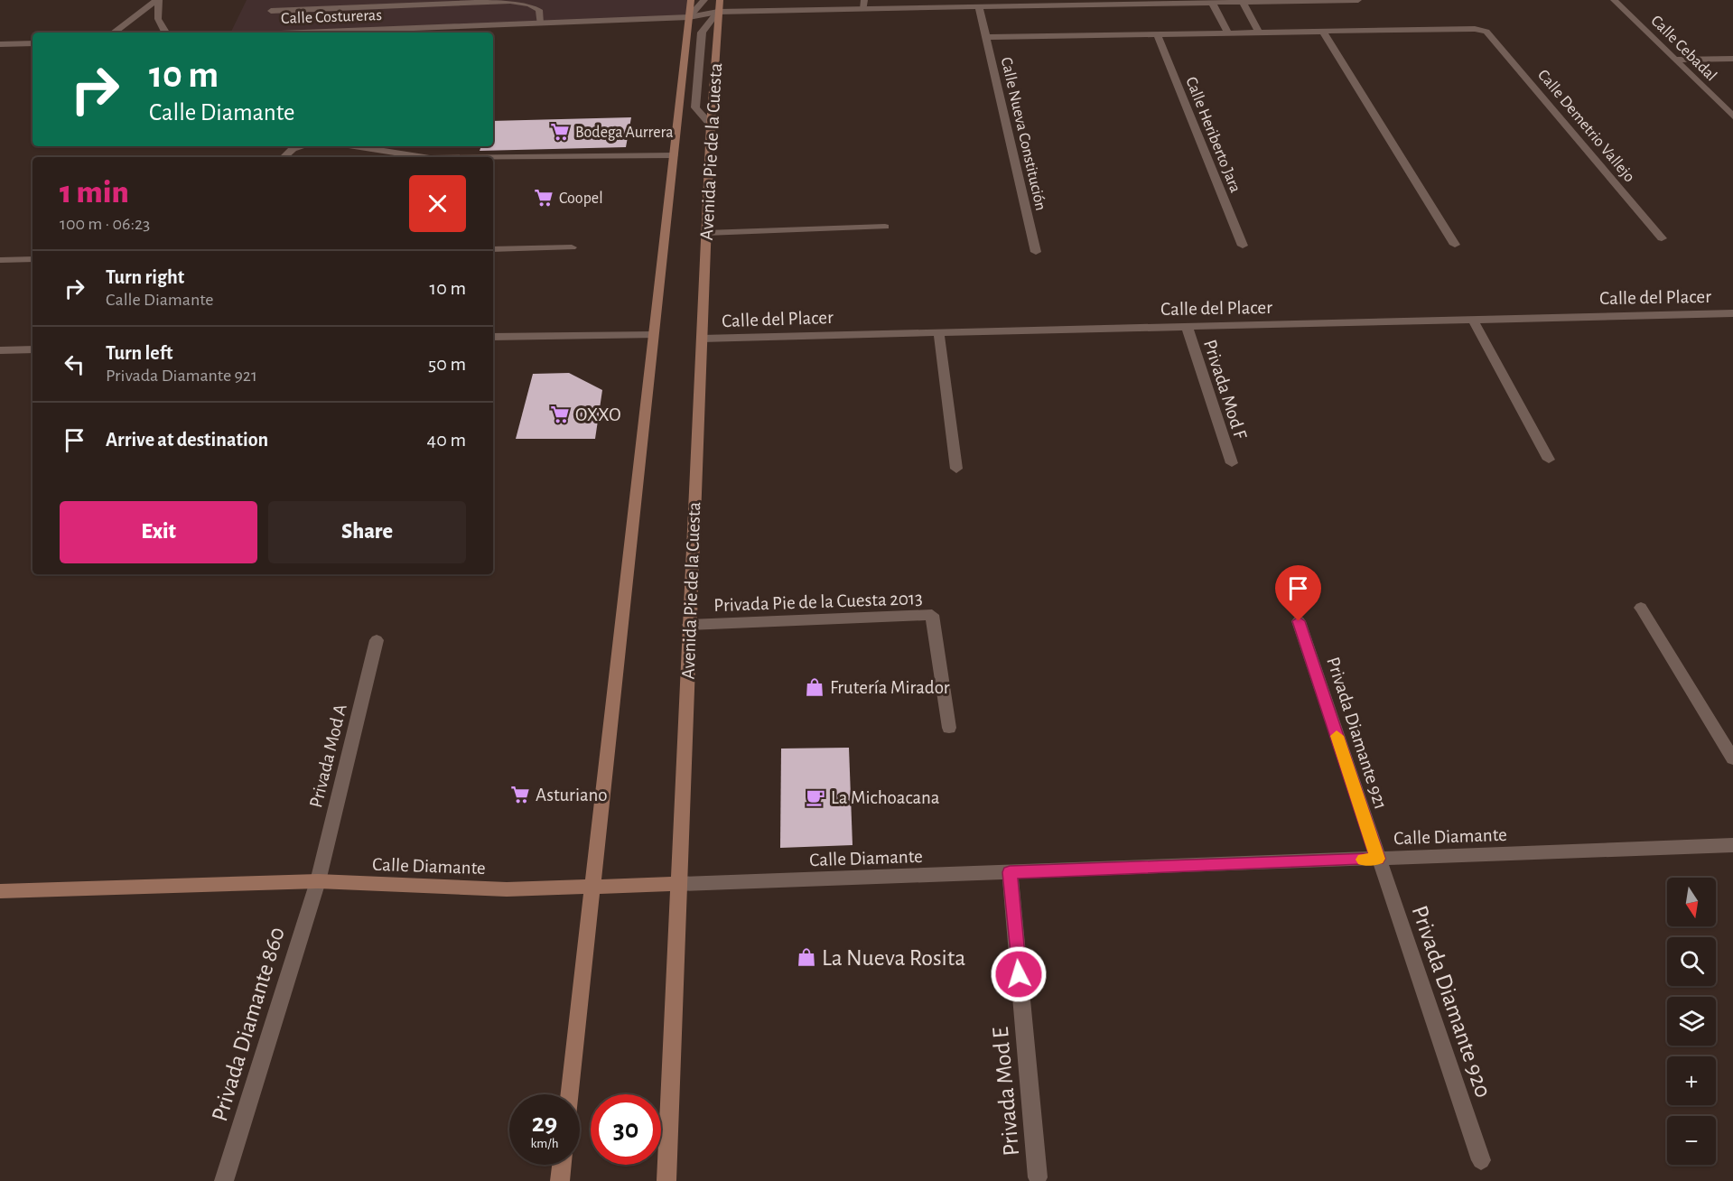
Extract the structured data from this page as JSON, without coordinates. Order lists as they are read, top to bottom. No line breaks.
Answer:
{"streets":{"main road":["Avenida Pie de la Cuesta","Calle Diamante"],"street":["Calle Costureras","Calle Cebadal","Calle Demetrio Vallejo","Calle Nueva Constitución","Calle Heriberto Jara","Calle del Placer","Privada Mod F","Privada Pie de la Cuesta 2013","Privada Diamante 921","Privada Mod A","Privada Diamante 920","Privada Diamante 860","Privada Mod E"]},"crossings":[["Calle Costureras","Calle Nueva Constitución"],["Calle Costureras","Avenida Pie de la Cuesta"],["Avenida Pie de la Cuesta","Calle del Placer"],["Avenida Pie de la Cuesta","Privada Pie de la Cuesta 2013"],["Avenida Pie de la Cuesta","Calle Diamante"],["Calle del Placer","Privada Mod F"],["Privada Diamante 921","Calle Diamante"],["Privada Diamante 921","Privada Diamante 920"],["Privada Mod A","Calle Diamante"],["Privada Mod A","Privada Diamante 860"],["Calle Diamante","Privada Diamante 920"],["Calle Diamante","Privada Diamante 860"],["Calle Diamante","Privada Mod E"]],"places":{"supermarket":["Bodega Aurrera","Coopel","OXXO","Asturiano"],"shop":["Frutería Mirador","La Nueva Rosita"],"cafe":["La Michoacana"]},"north":"bottom","page":{"turn":["10 m","Calle Diamante"],"heading":["1 min","100 m · 06:23"],"list":[{"name":"Turn right","note":"Calle Diamante","value":"10 m"},{"name":"Turn left","note":"Privada Diamante 921","value":"50 m"},{"name":"Arrive at destination","value":"40 m"}],"buttons":["Exit","Share"],"map_buttons":["+","−"],"speed":"29 km/h","limit":"30"}}
